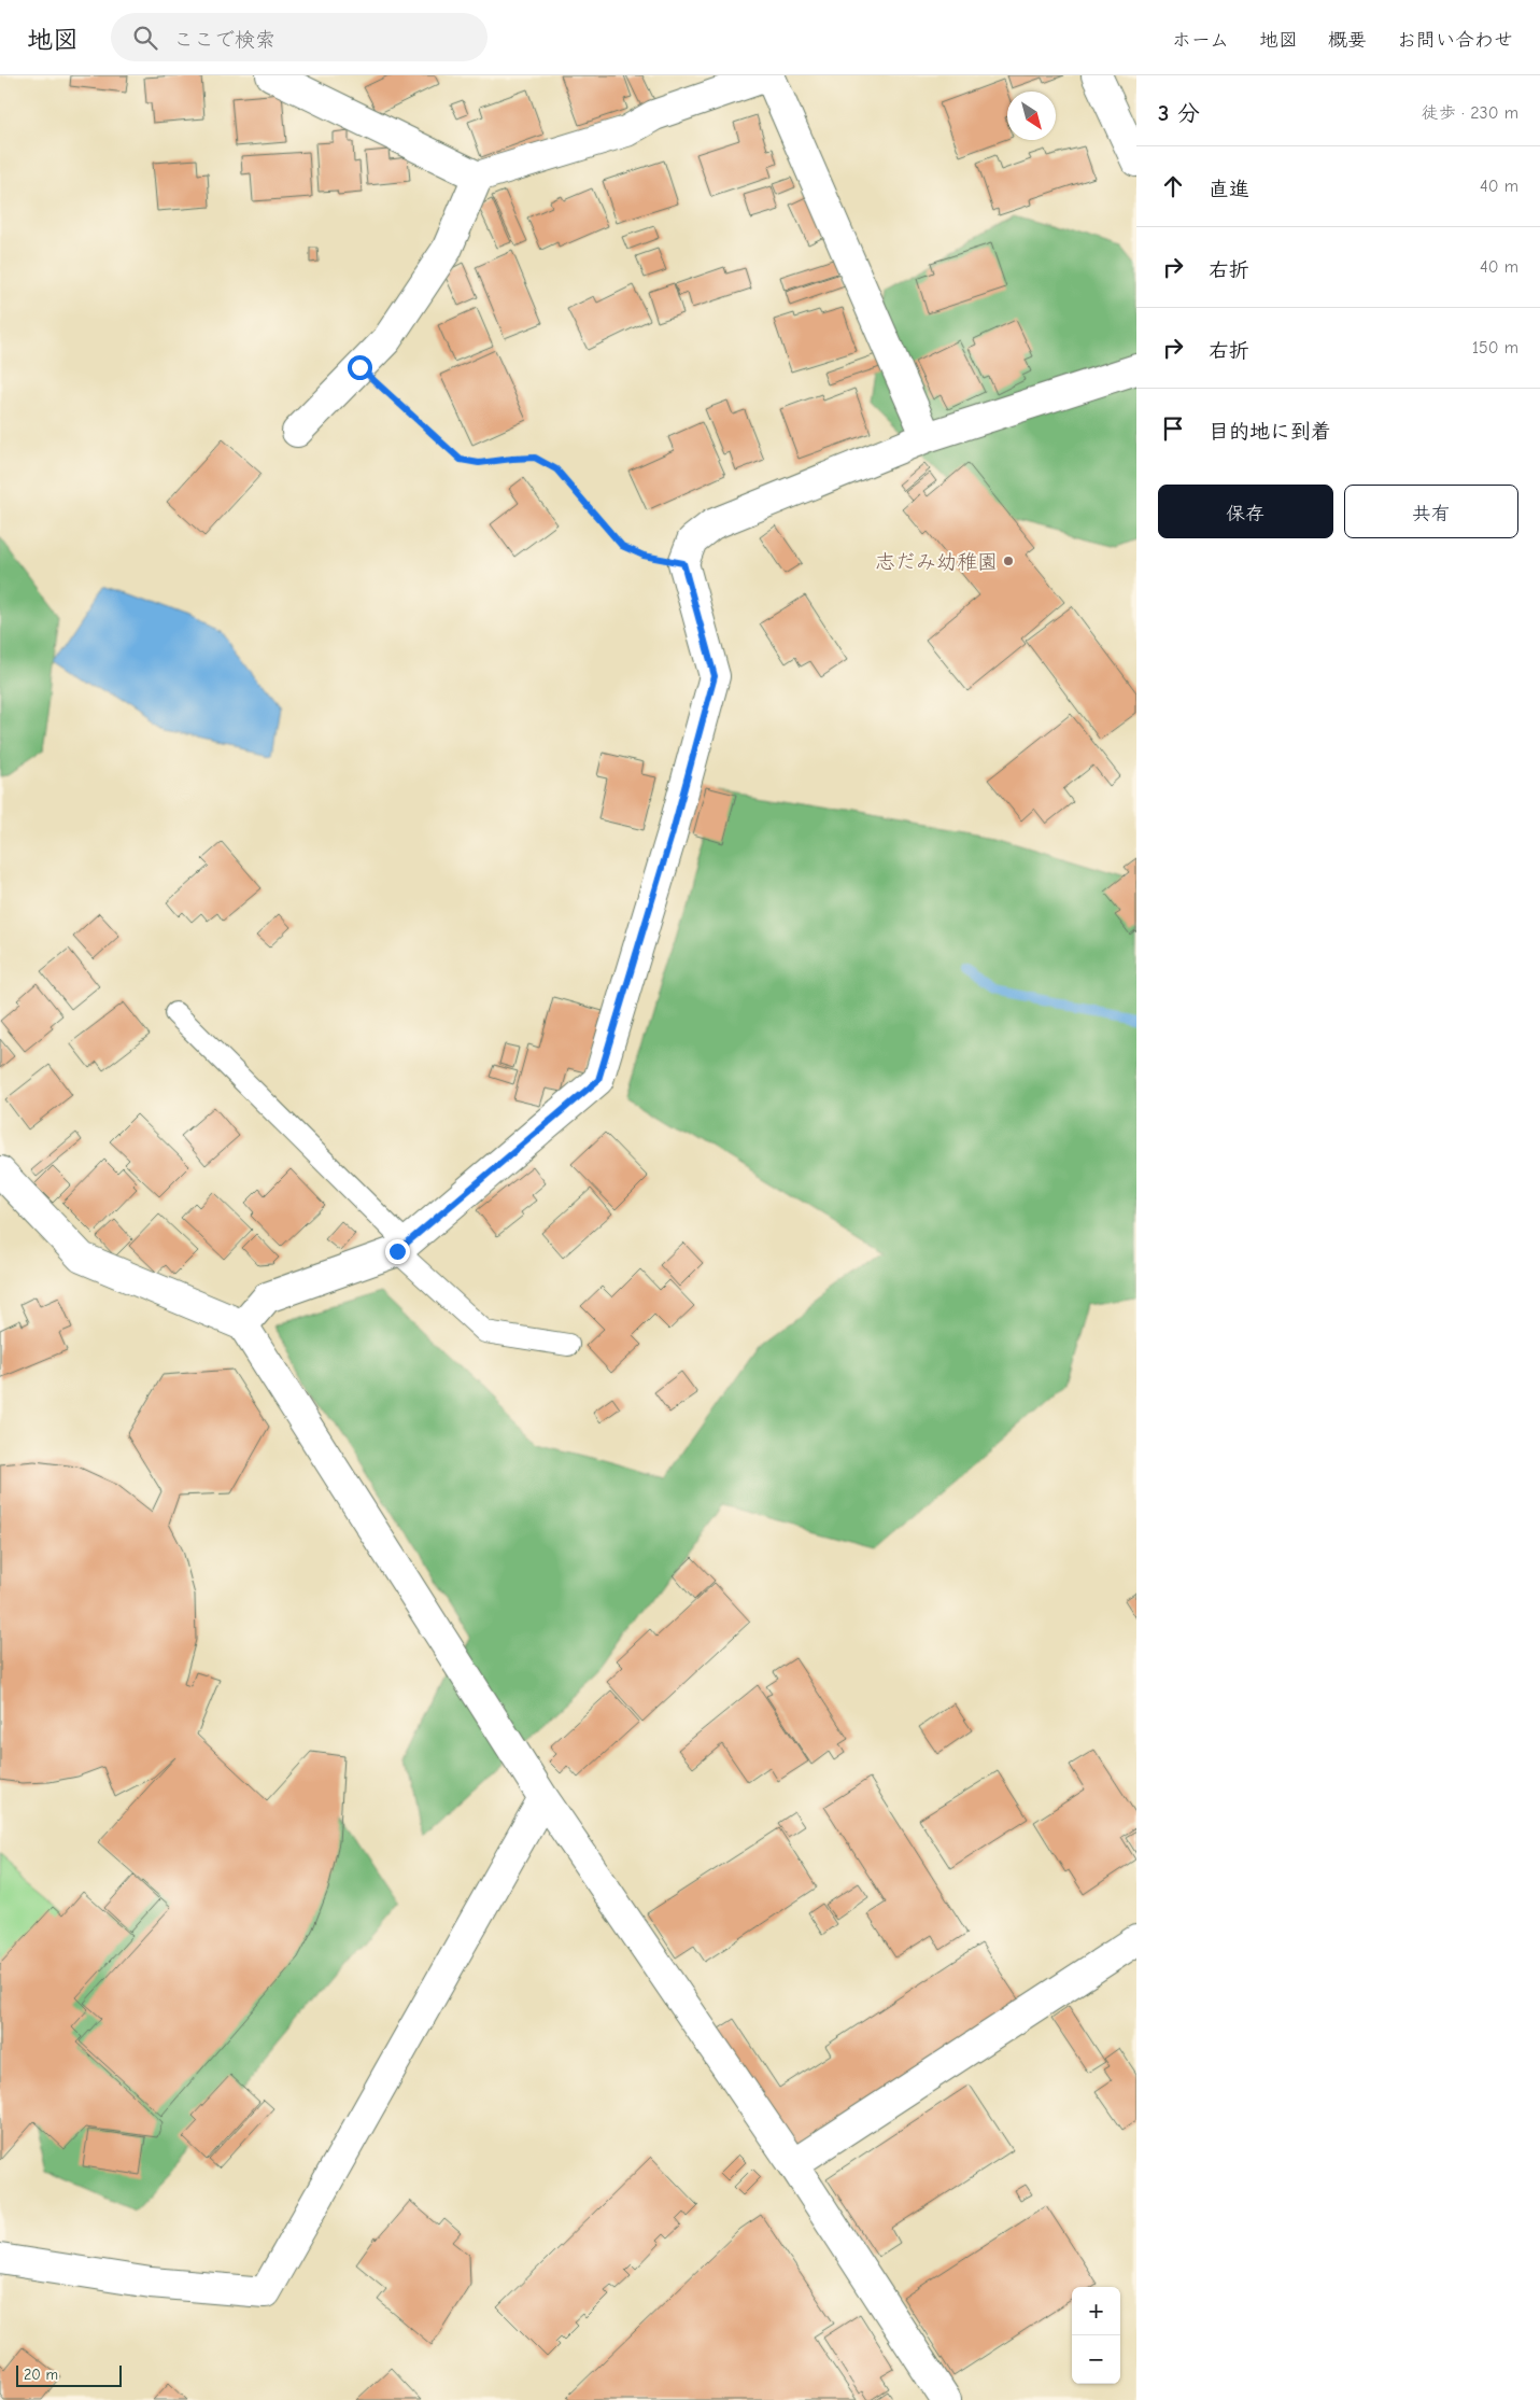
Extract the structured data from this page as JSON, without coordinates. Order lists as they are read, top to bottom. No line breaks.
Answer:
{"places":["志だみ幼稚園"],"scale_bar":"20 m","north":"bottom right","page":{"header":"地図","search":"ここで検索","nav":["ホーム","地図","概要","お問い合わせ"],"heading":["3 分","徒歩 · 230 m"],"list":[["直進","40 m"],["右折","40 m"],["右折","150 m"],"目的地に到着"],"buttons":["保存","共有"],"map_buttons":["+","−"],"scale":"20 m"}}
